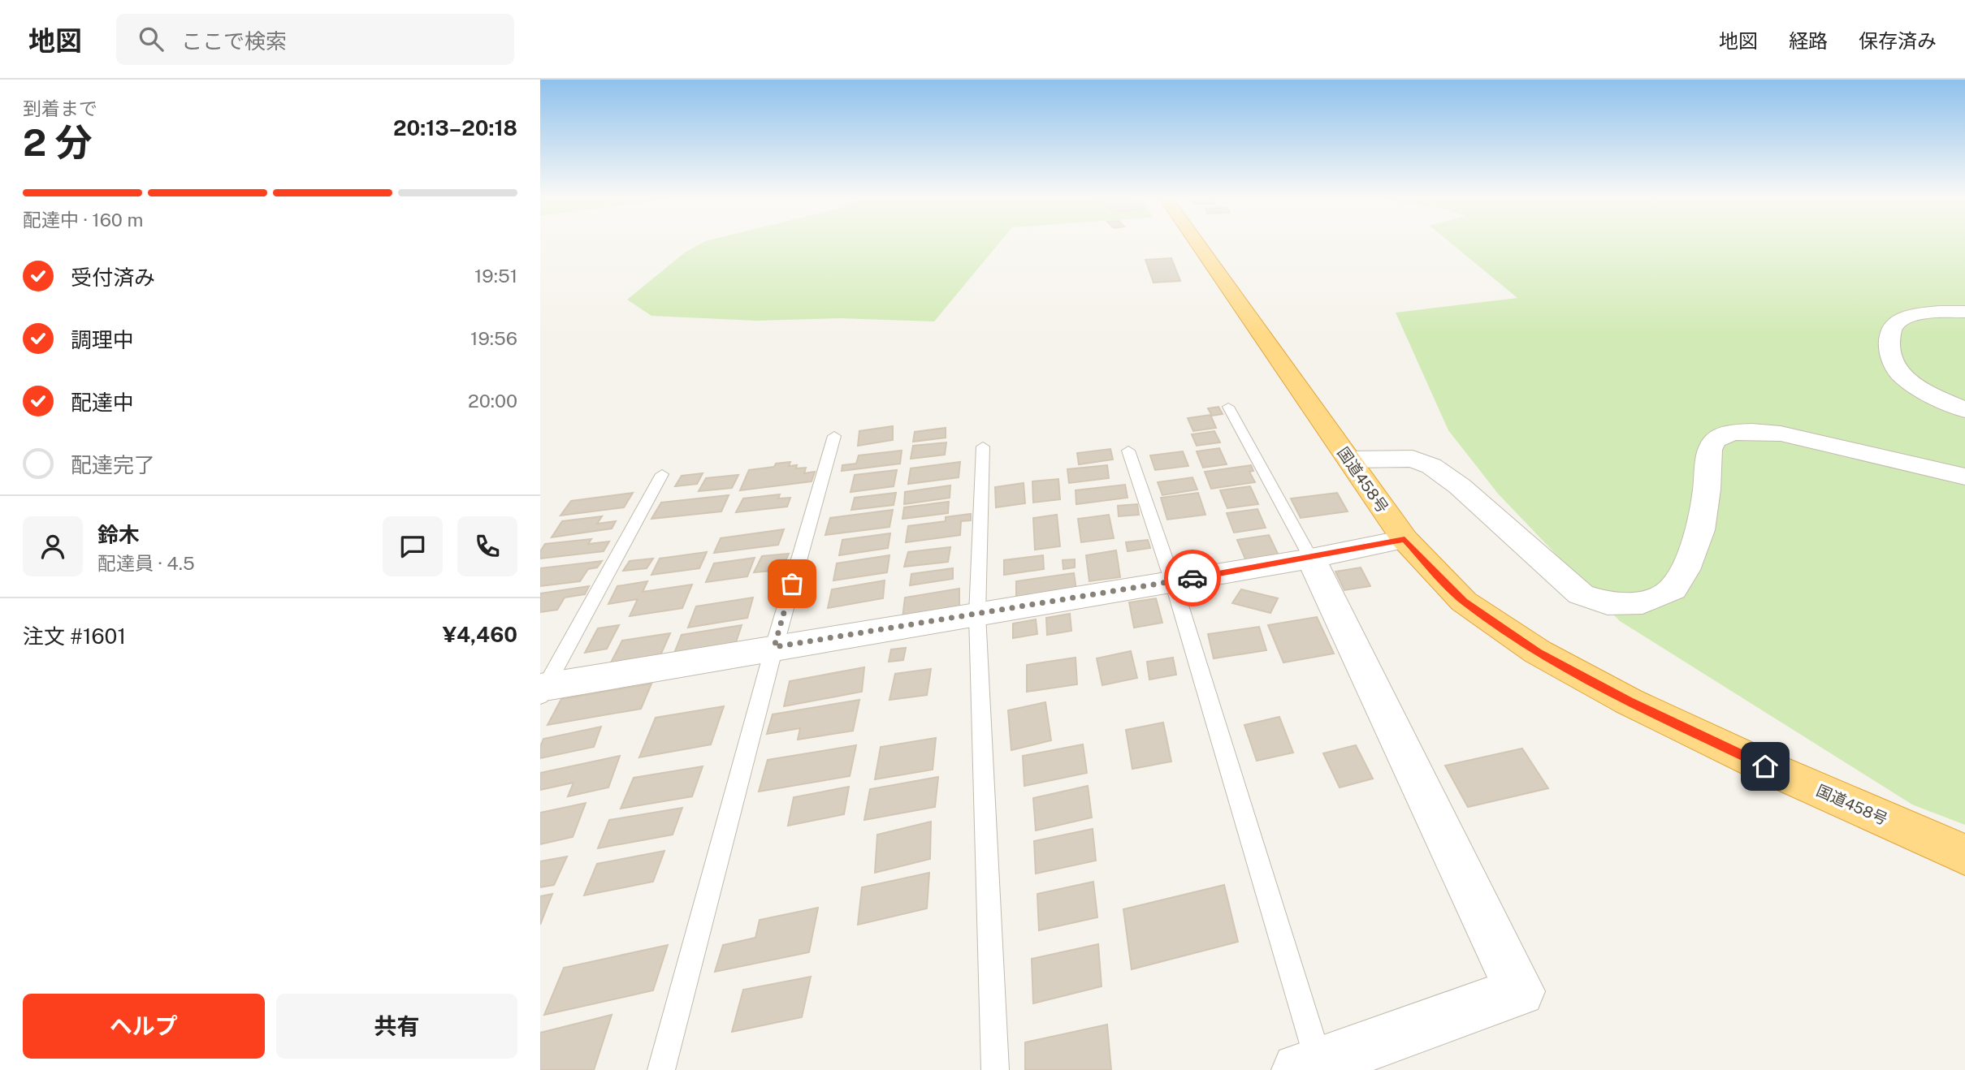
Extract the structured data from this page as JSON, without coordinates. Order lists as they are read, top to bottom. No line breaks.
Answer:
{"streets":{"highway":["国道458号"]},"page":{"header":"地図","search":"ここで検索","nav":["地図","経路","保存済み"],"heading":["2 分","到着まで","20:13–20:18"],"panel":["鈴木","配達員 · 4.5","注文 #1601","¥4,460"],"bar":"配達中 · 160 m","list":[["受付済み","19:51"],["調理中","19:56"],["配達中","20:00"],"配達完了"],"buttons":["ヘルプ","共有"]}}
